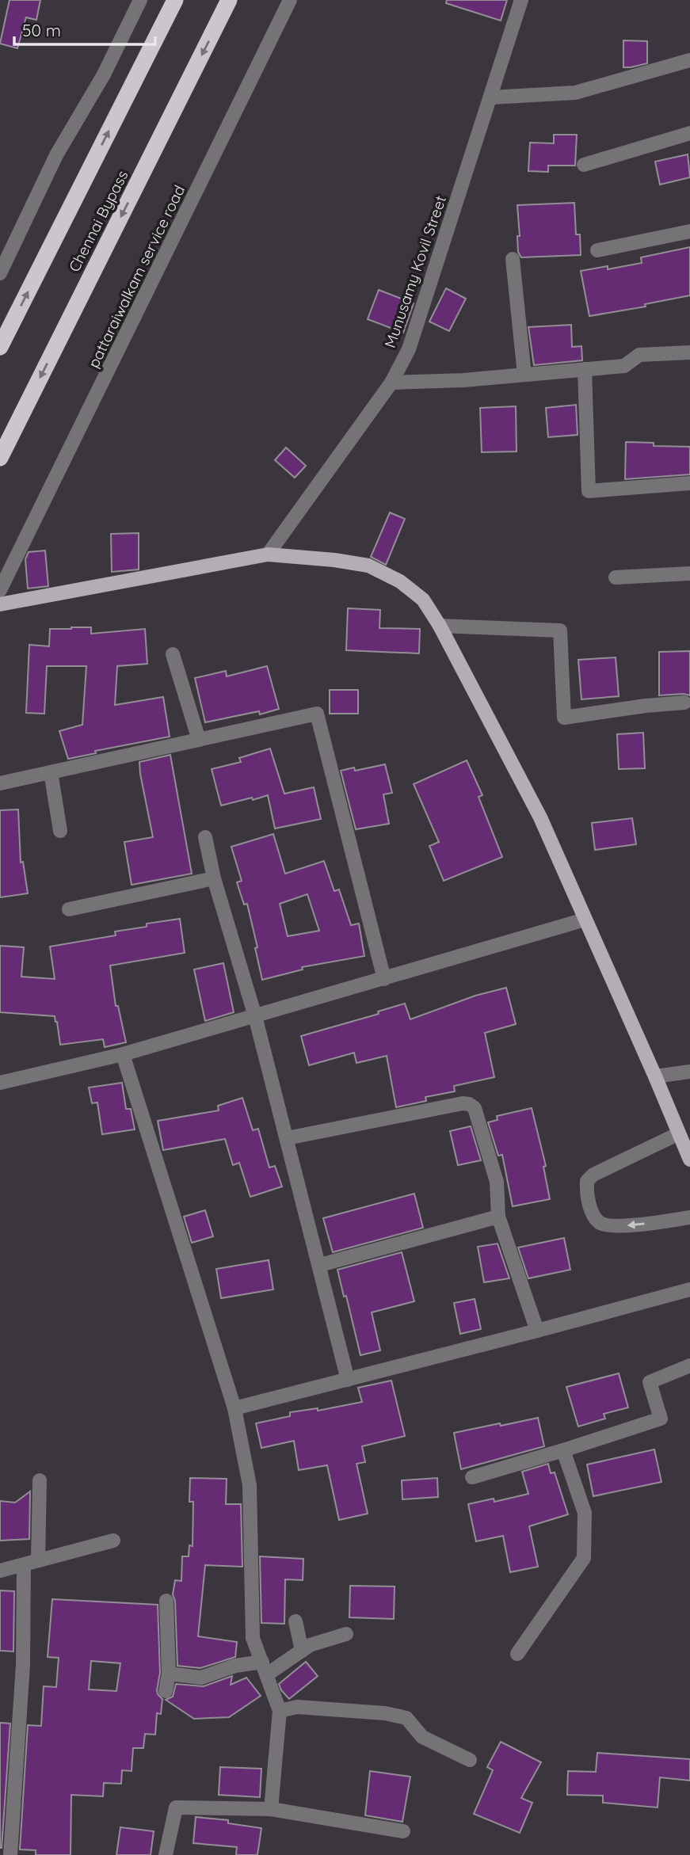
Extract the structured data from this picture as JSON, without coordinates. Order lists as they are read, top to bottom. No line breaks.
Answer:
{"streets":{"highway":["Chennai Bypass"],"street":["Munusamy Kovil Street","pattaraiwalkam service road"]},"scale_bar":"50 m"}
